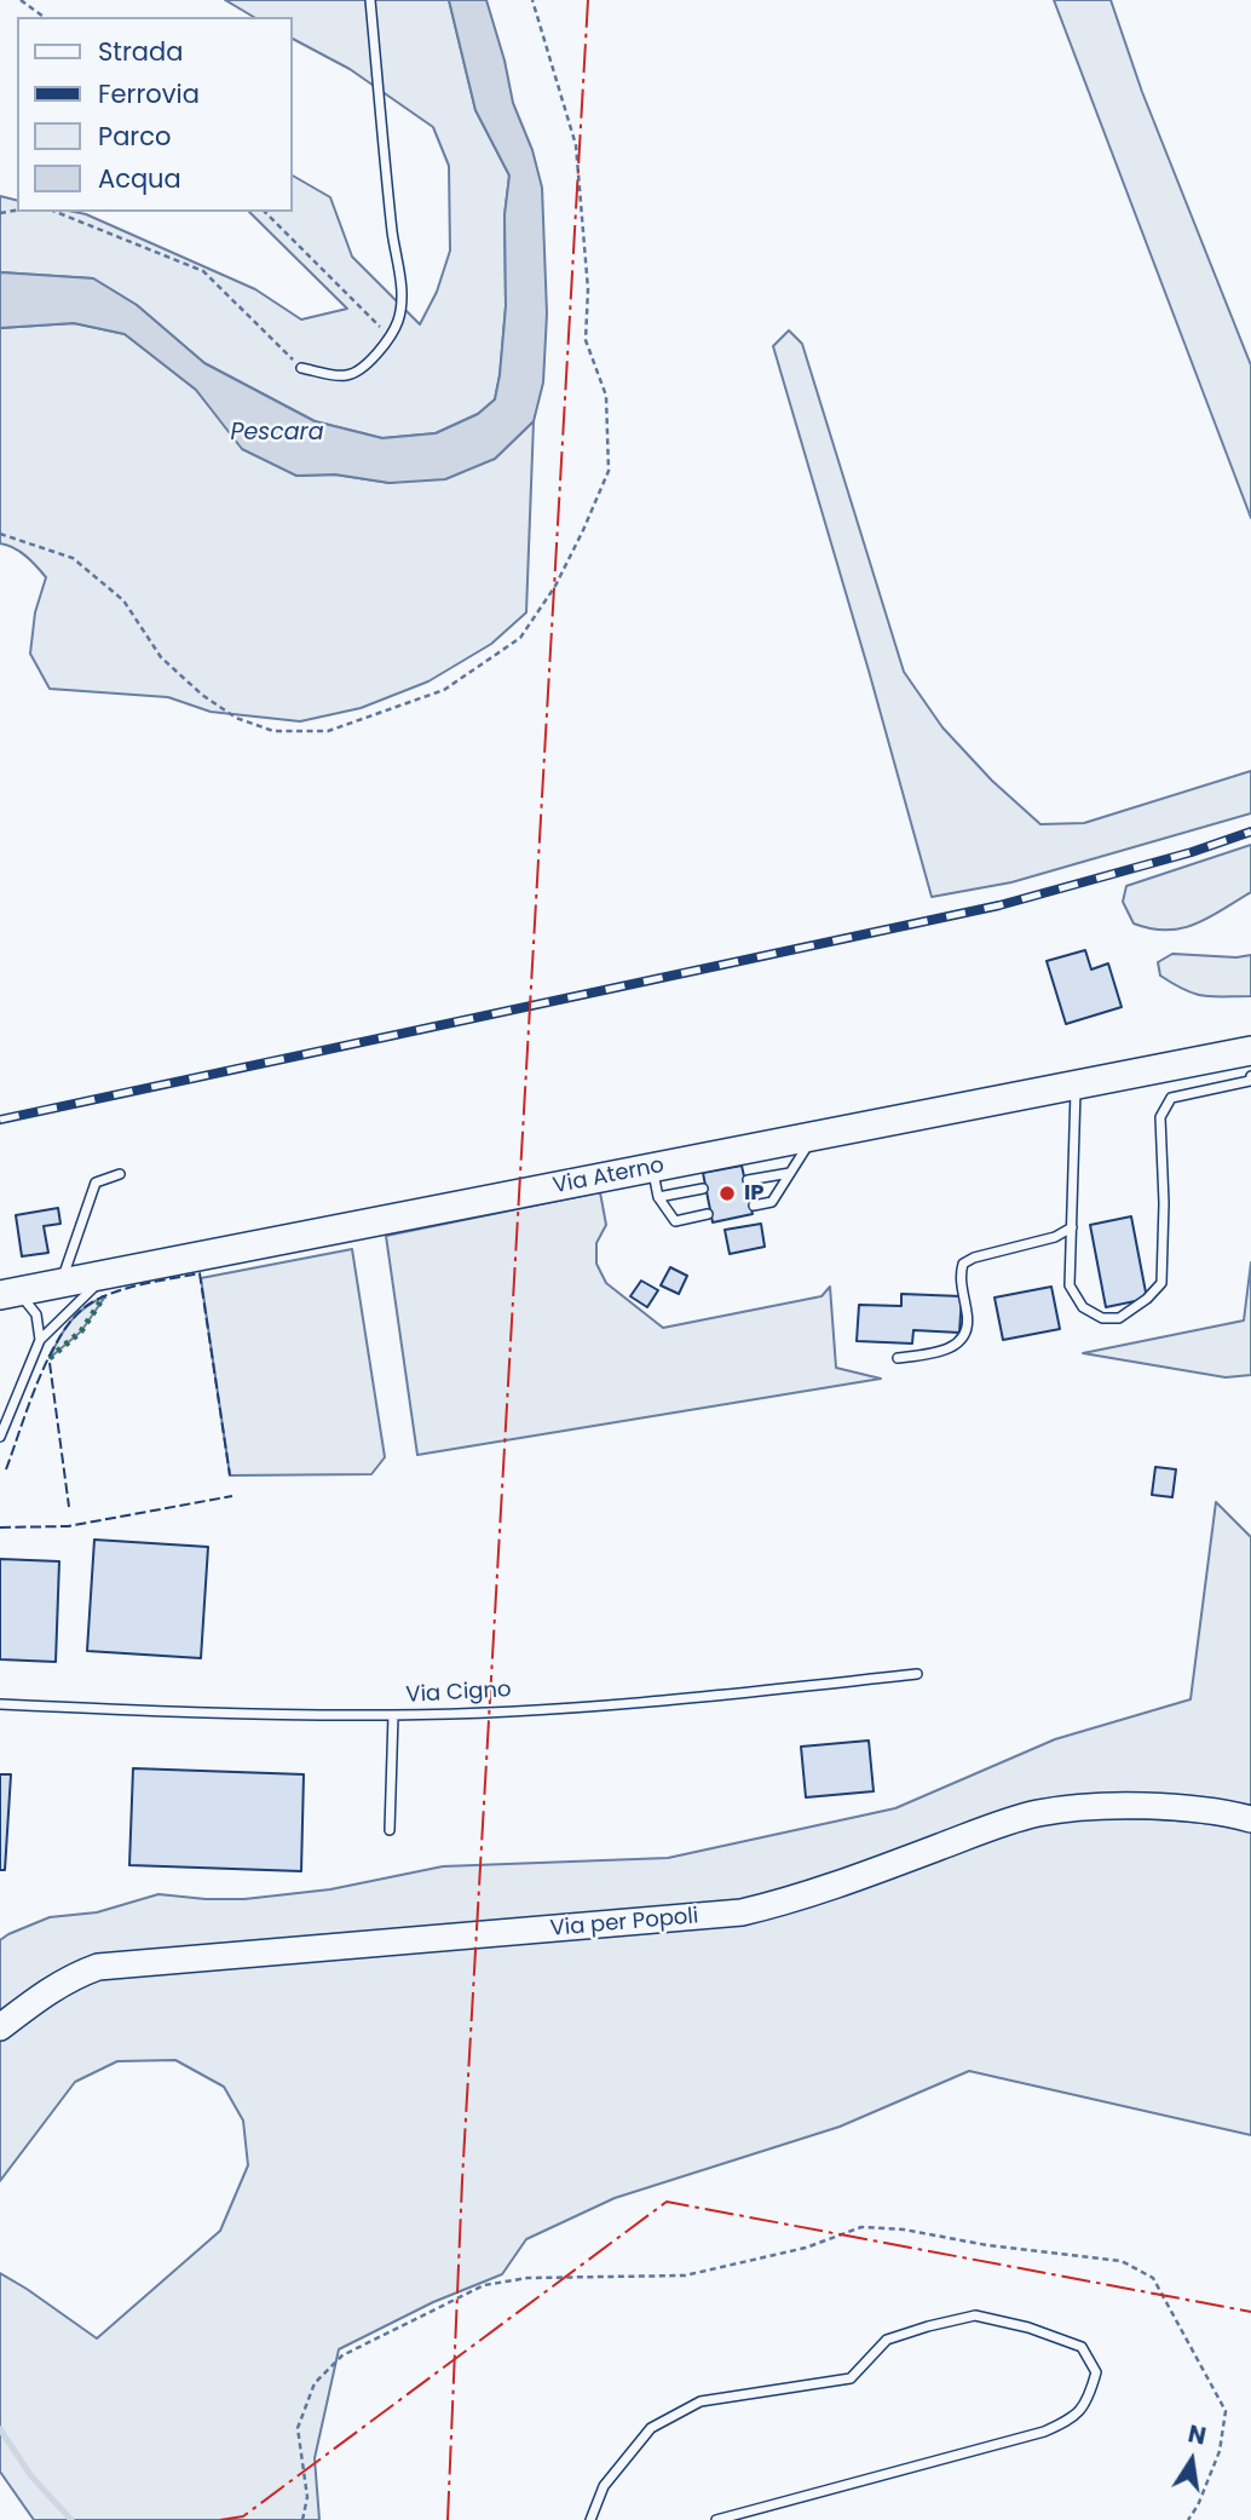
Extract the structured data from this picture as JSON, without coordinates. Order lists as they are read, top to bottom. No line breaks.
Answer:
{"streets":{"main road":["Via Aterno","Via per Popoli"],"lane":["Via Cigno"]},"water":["Pescara"],"places":["IP"],"legend":["Strada","Ferrovia","Parco","Acqua"],"north":"top"}
